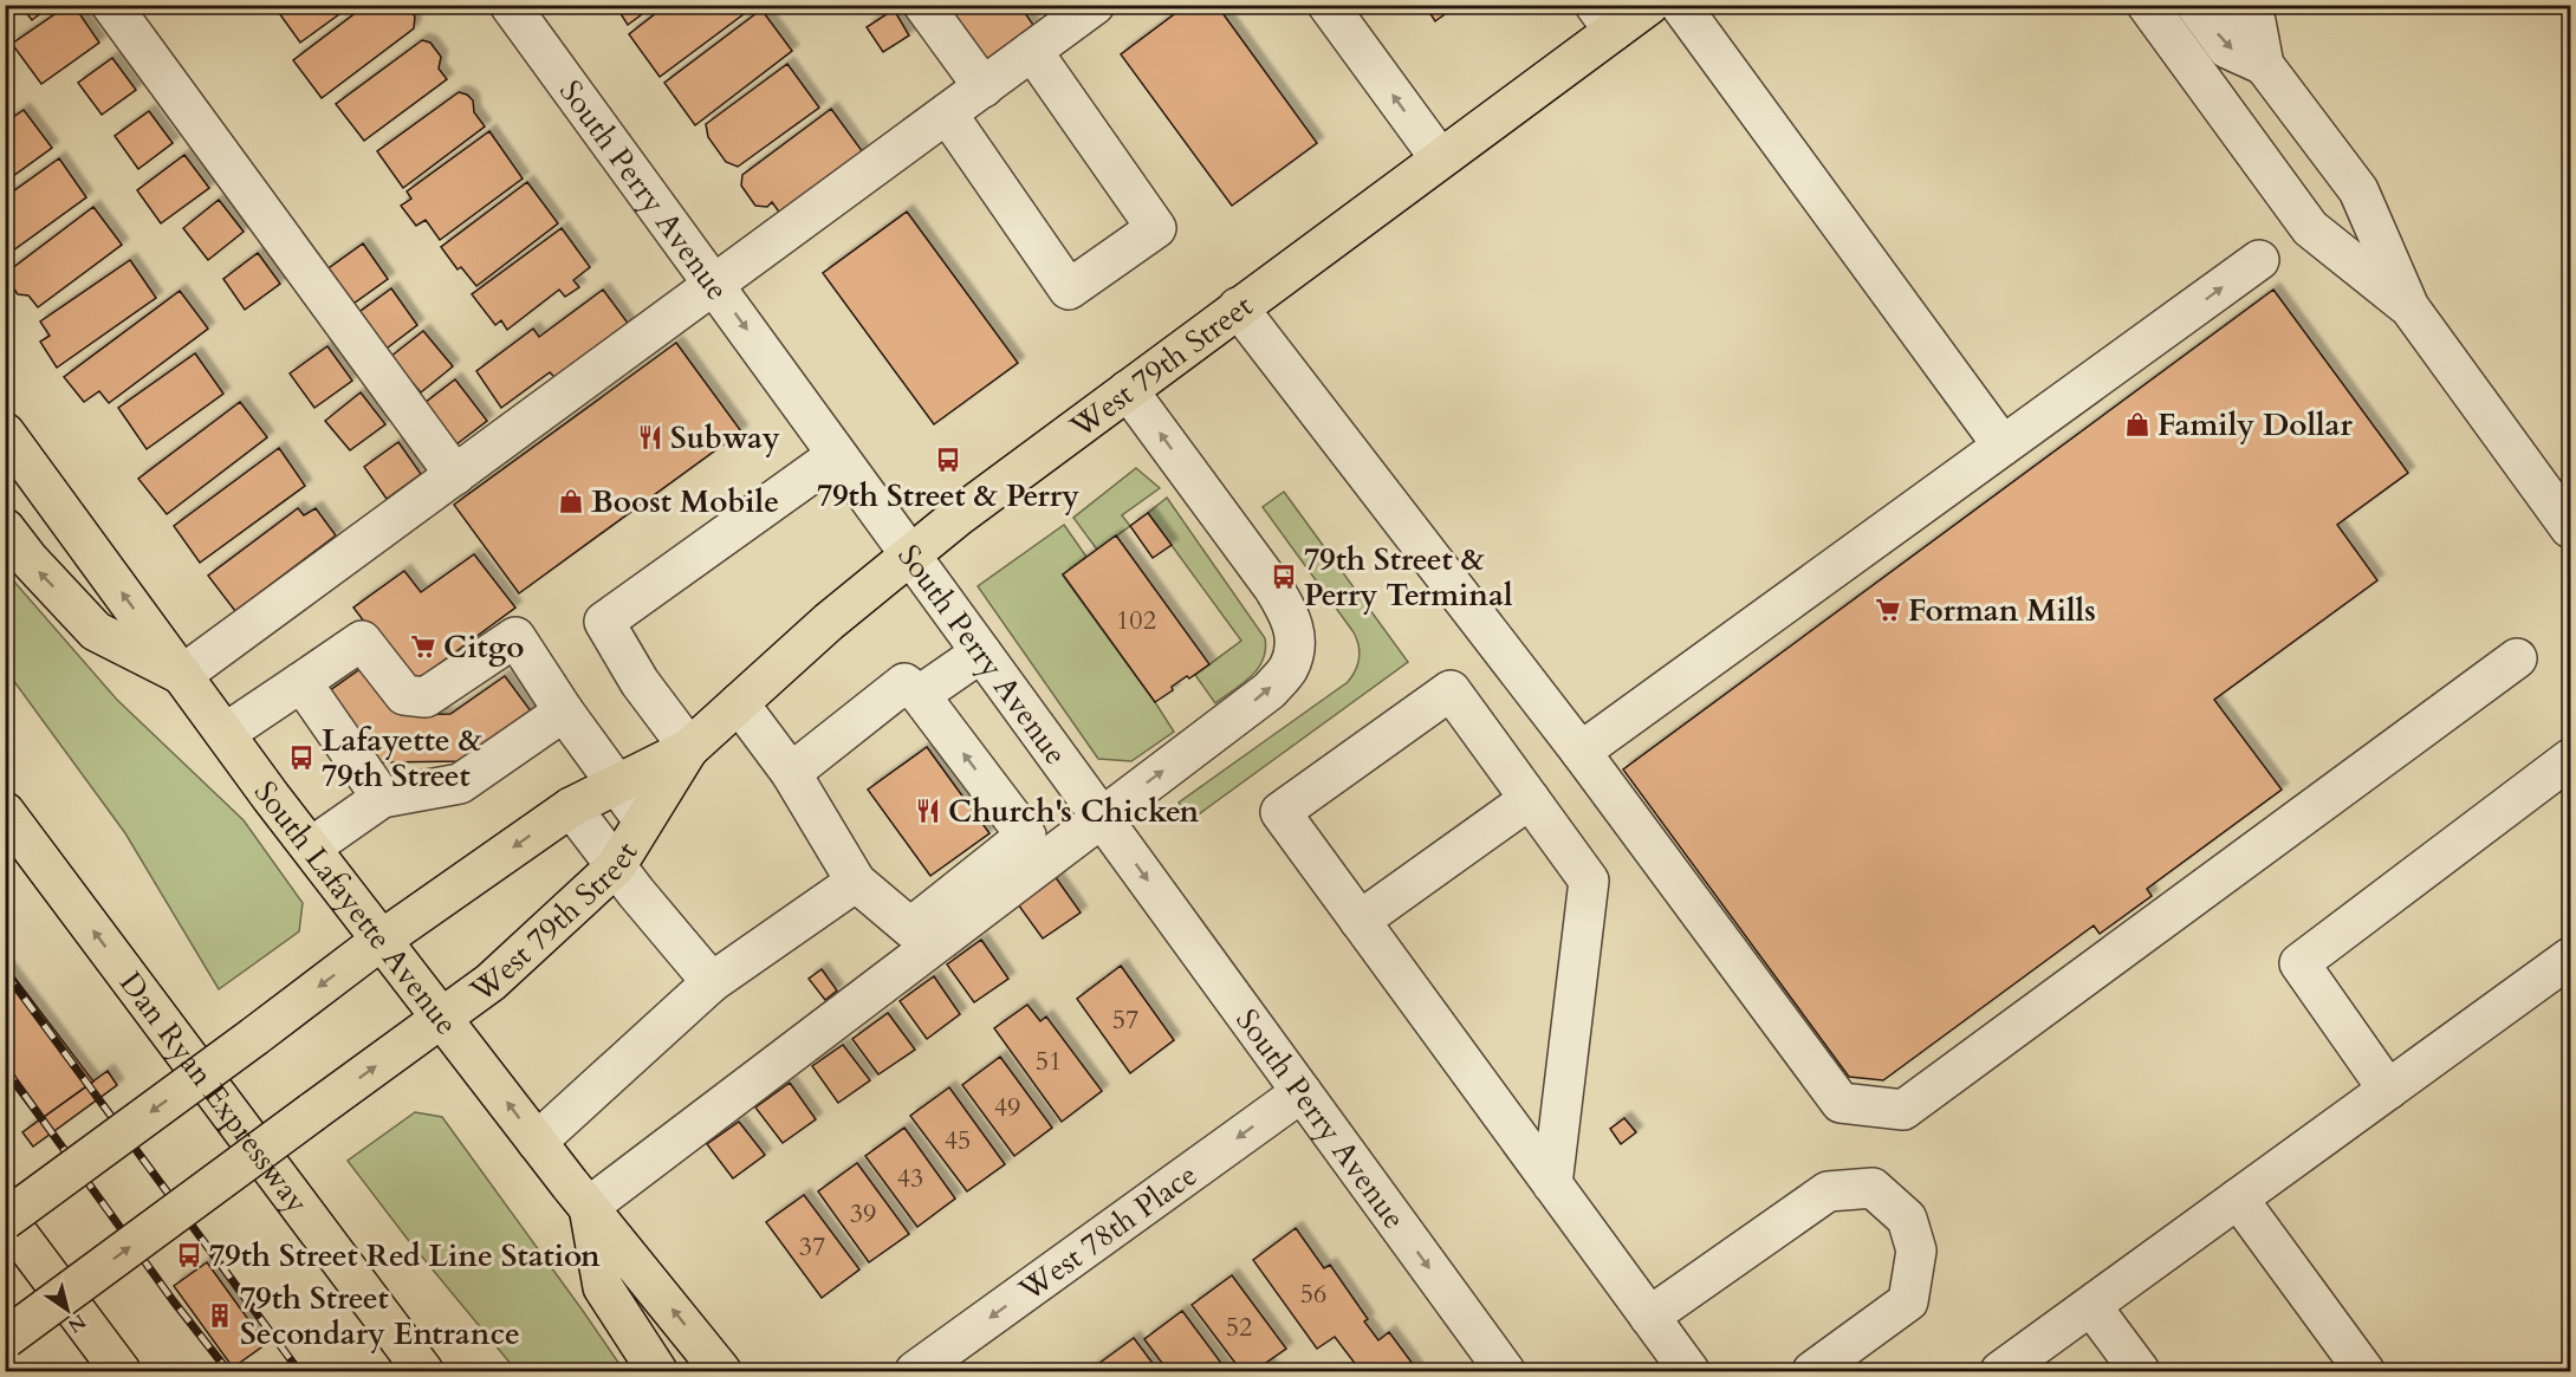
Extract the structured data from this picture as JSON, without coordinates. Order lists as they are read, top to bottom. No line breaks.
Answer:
{"streets":{"main road":["West 79th Street","South Lafayette Avenue","Dan Ryan Expressway"],"street":["South Perry Avenue","West 78th Place"]},"crossings":[["South Perry Avenue","West 79th Street"],["South Perry Avenue","West 78th Place"],["West 79th Street","South Lafayette Avenue"]],"places":{"shop":["Family Dollar","Boost Mobile"],"restaurant":["Subway","Church's Chicken"],"bus stop":["79th Street & Perry","79th Street & Perry Terminal","Lafayette & 79th Street","79th Street Red Line Station"],"supermarket":["Forman Mills","Citgo"],"building":["79th Street Secondary Entrance"]},"house_numbers":["102","57","51","49","45","43","39","37","56","52"],"north":"bottom right"}
